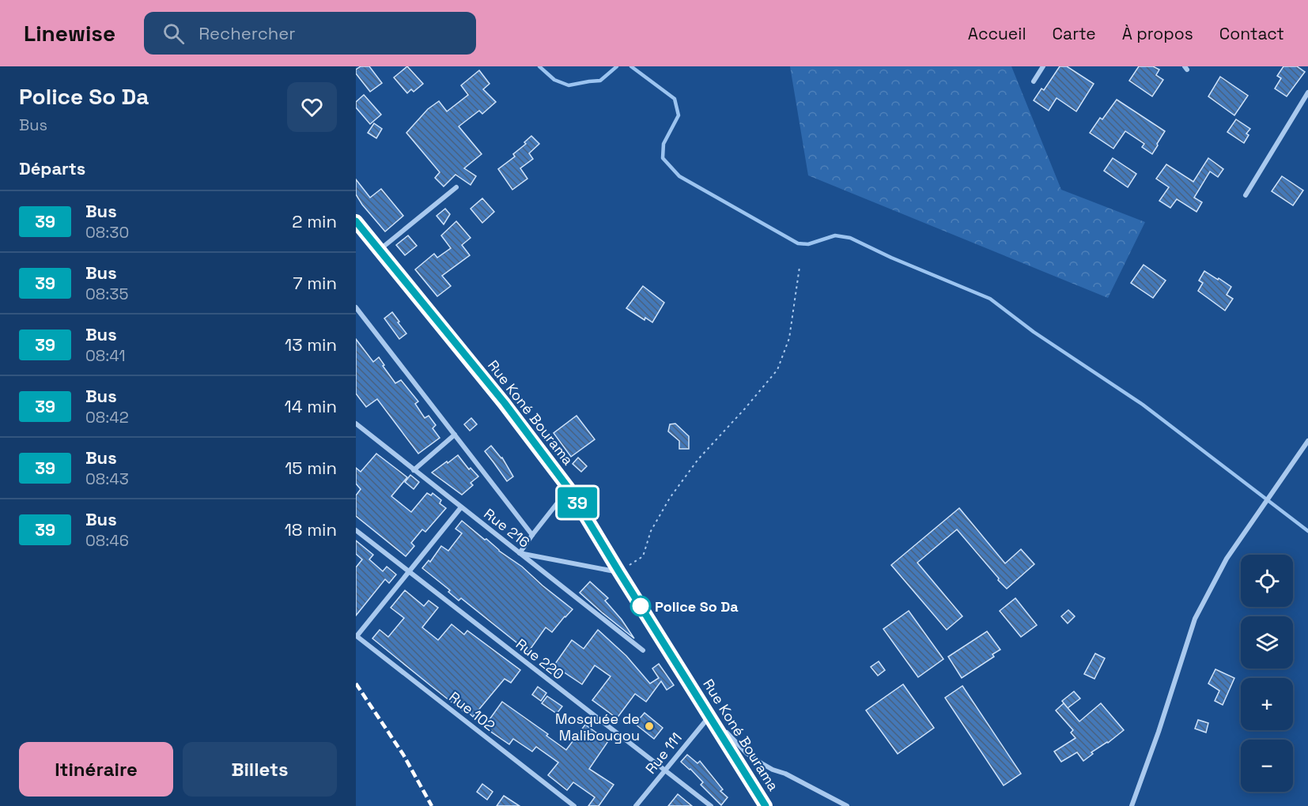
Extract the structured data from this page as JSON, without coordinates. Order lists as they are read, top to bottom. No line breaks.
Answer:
{"streets":{"highway":["Rue Koné Bourama"],"street":["Rue 216","Rue 220","Rue 102","Rue 111"]},"crossings":[["Rue Koné Bourama","Rue 111"],["Rue 220","Rue 111"]],"places":["Police So Da","Mosquée de Malibougou"],"lines":["bus line 39"],"page":{"header":"Linewise","search":"Rechercher","nav":["Accueil","Carte","À propos","Contact"],"heading":[["Police So Da","Bus"],"Départs"],"on_map":"39","list":[{"mark":"39","name":"Bus","note":"08:30","value":"2 min"},{"mark":"39","name":"Bus","note":"08:35","value":"7 min"},{"mark":"39","name":"Bus","note":"08:41","value":"13 min"},{"mark":"39","name":"Bus","note":"08:42","value":"14 min"},{"mark":"39","name":"Bus","note":"08:43","value":"15 min"},{"mark":"39","name":"Bus","note":"08:46","value":"18 min"}],"map_buttons":["+","−"],"buttons":["Itinéraire","Billets"]}}
